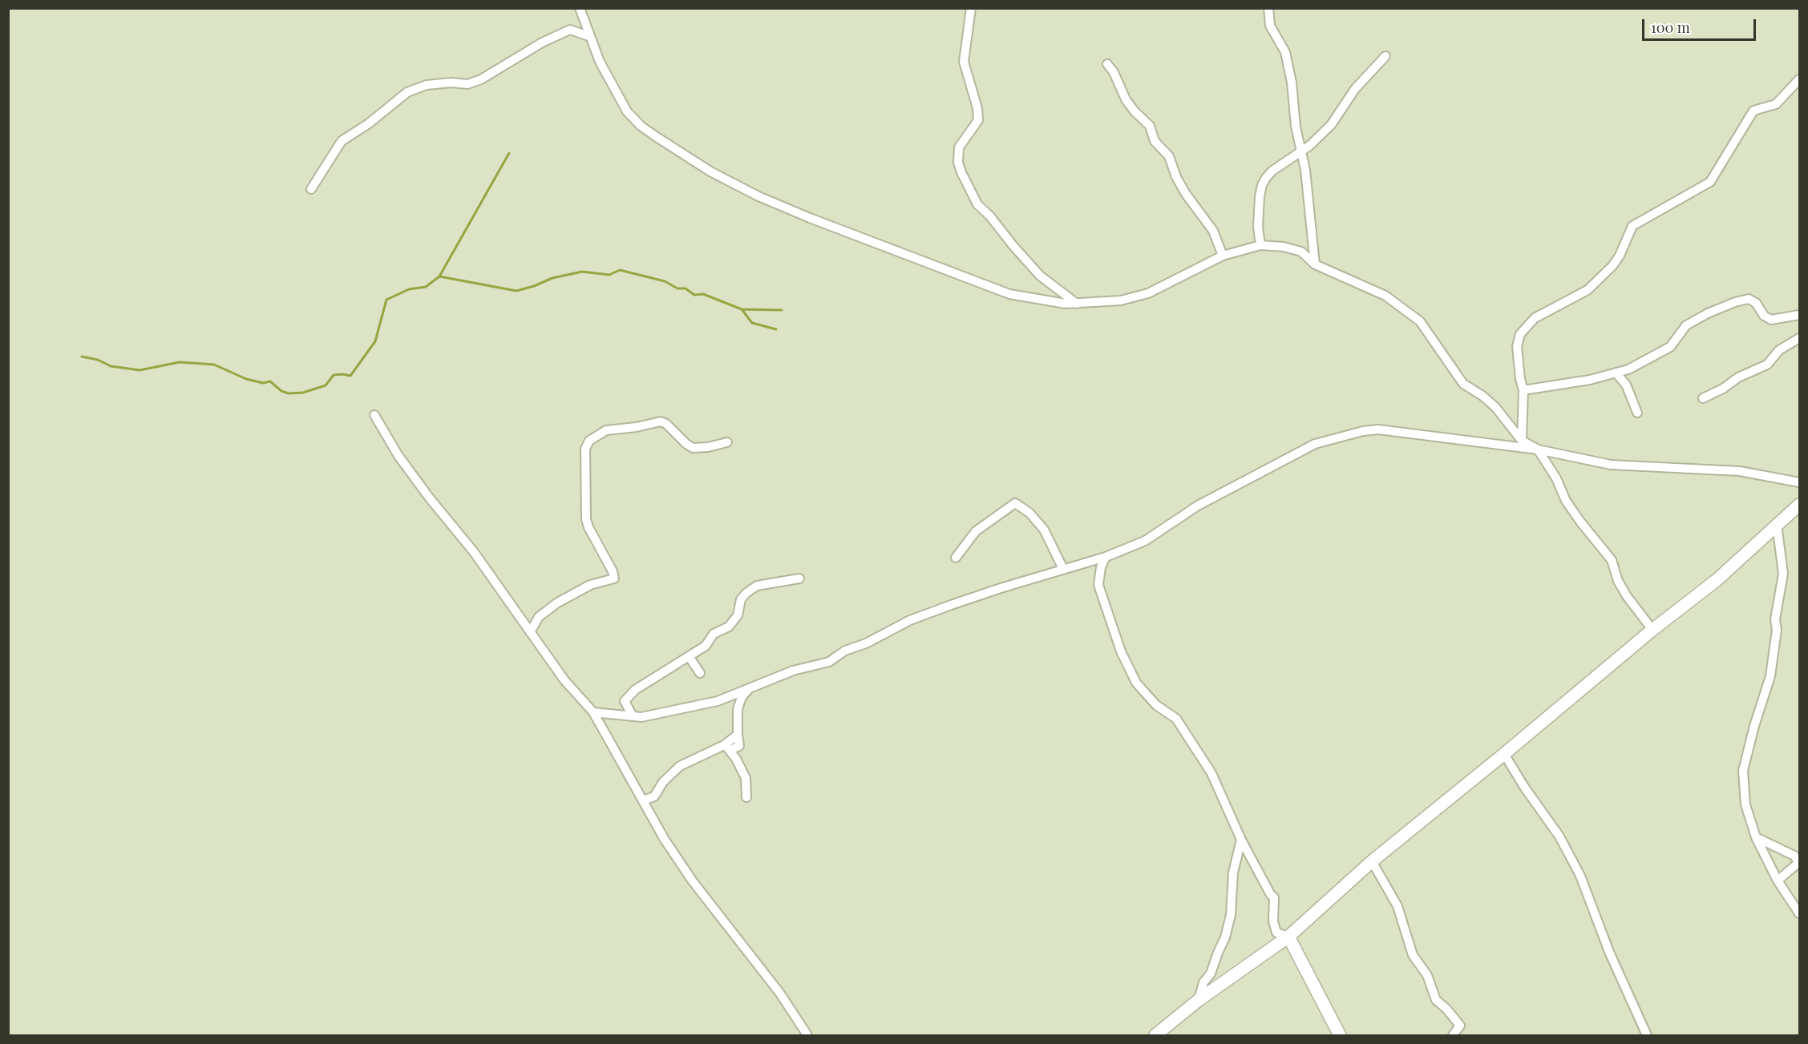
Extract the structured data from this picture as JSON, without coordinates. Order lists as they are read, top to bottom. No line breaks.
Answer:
{"scale_bar":"100 m"}
